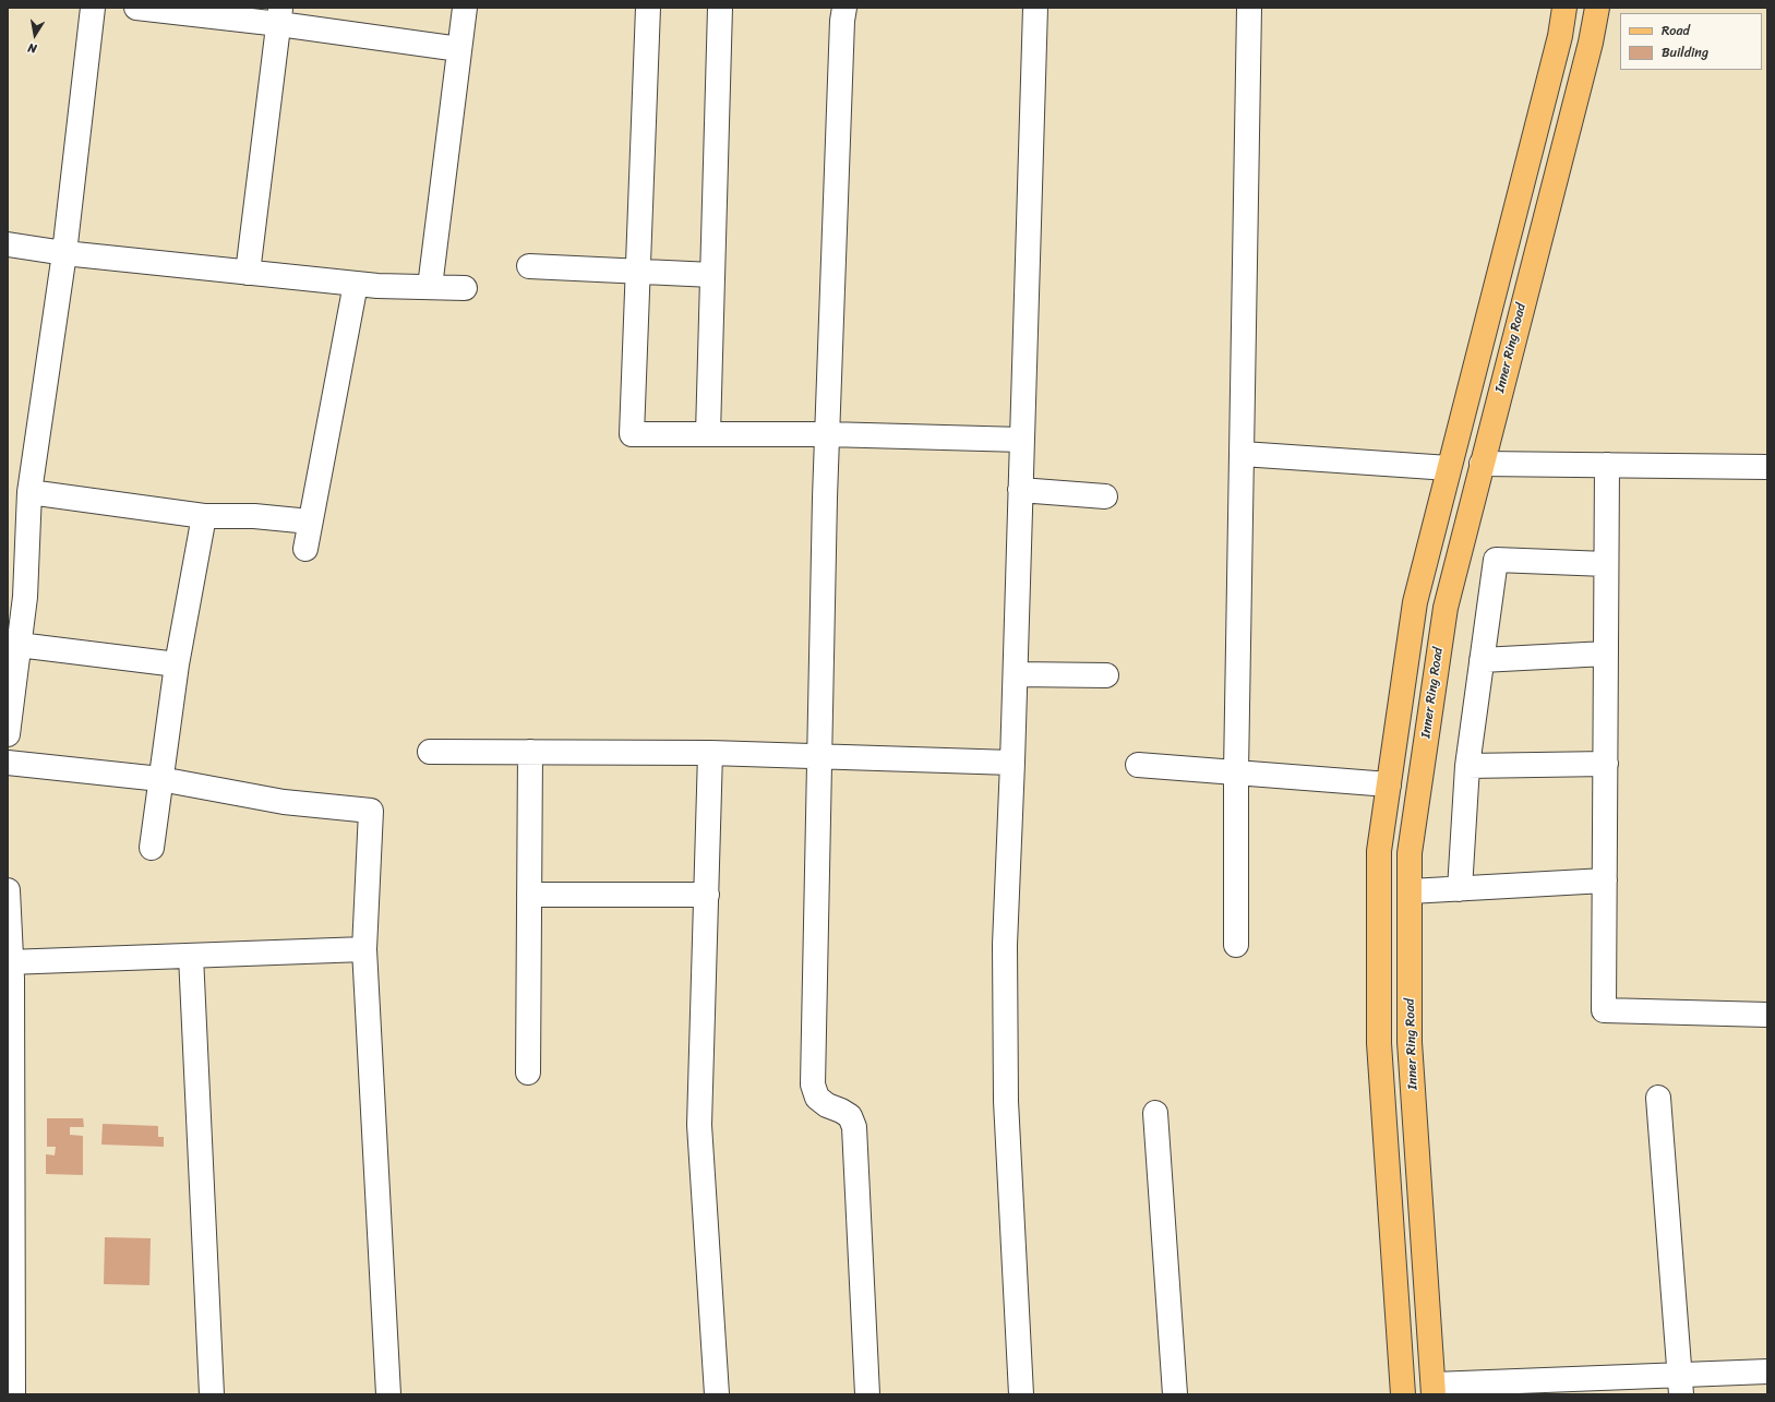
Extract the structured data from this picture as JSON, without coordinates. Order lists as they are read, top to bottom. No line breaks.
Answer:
{"streets":{"main road":["Inner Ring Road"]},"legend":["Road","Building"],"north":"bottom"}
